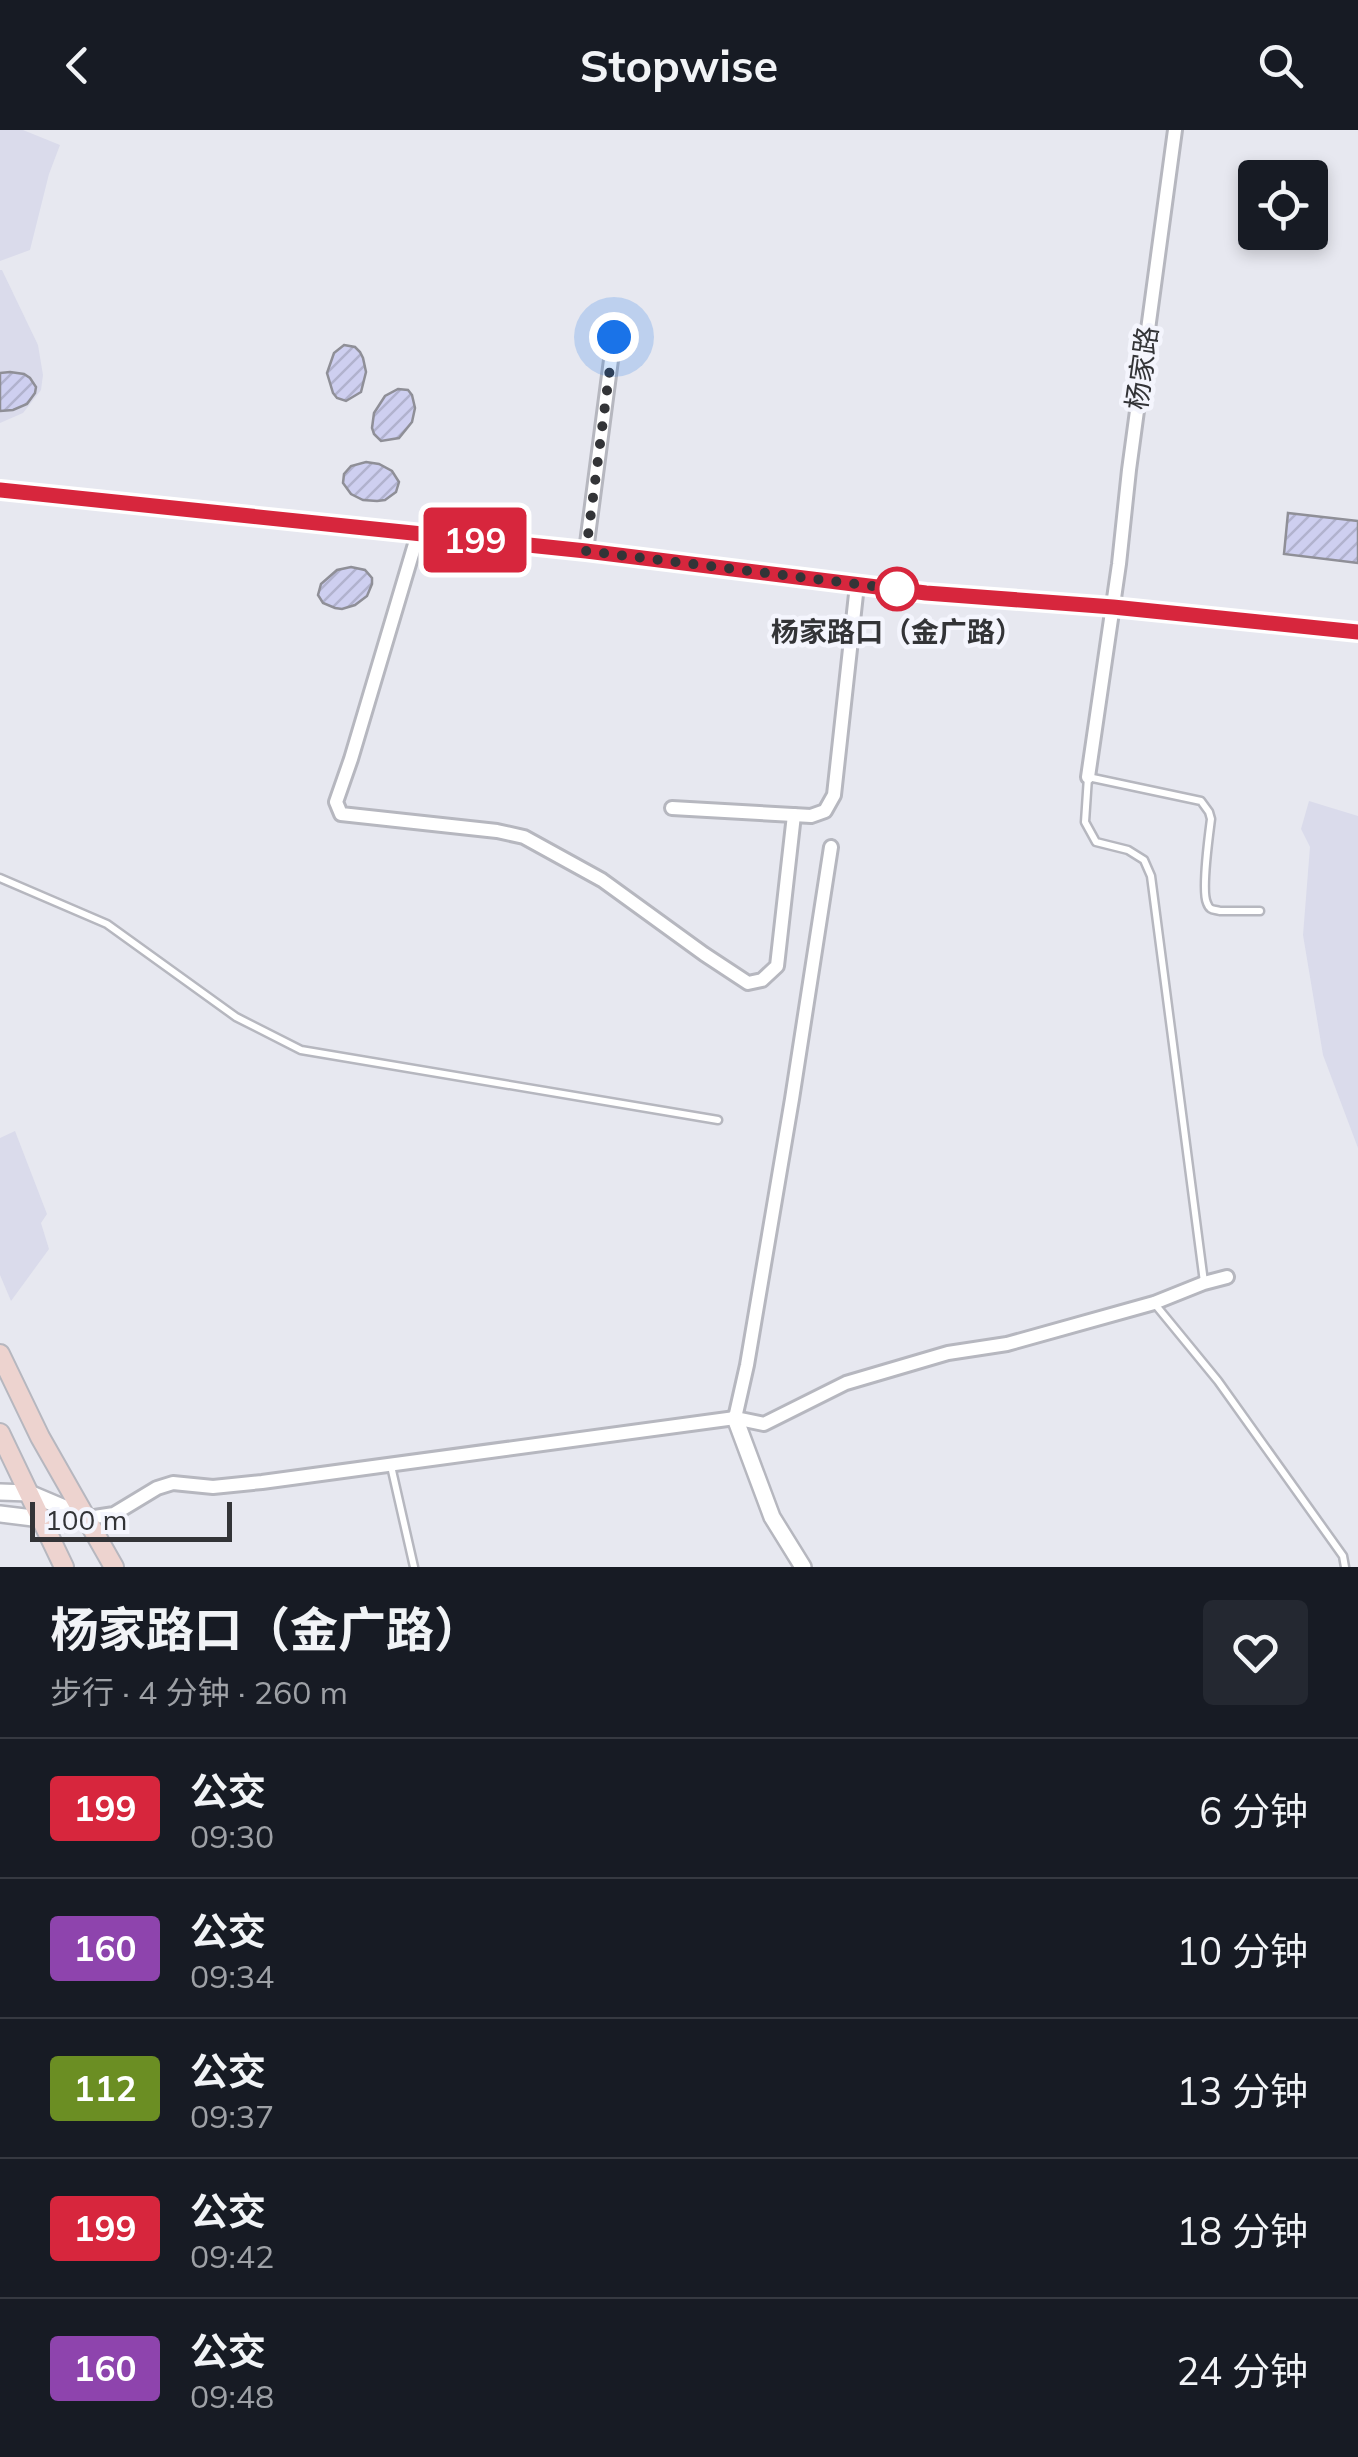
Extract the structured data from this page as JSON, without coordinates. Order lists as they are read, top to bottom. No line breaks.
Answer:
{"streets":{"street":["杨家路"]},"places":["杨家路口（金广路）"],"lines":["bus line 199"],"scale_bar":"100 m","page":{"header":"Stopwise","on_map":"199","scale":"100 m","heading":["杨家路口（金广路）","步行 · 4 分钟 · 260 m"],"list":[{"mark":"199","name":"公交","note":"09:30","value":"6 分钟"},{"mark":"160","name":"公交","note":"09:34","value":"10 分钟"},{"mark":"112","name":"公交","note":"09:37","value":"13 分钟"},{"mark":"199","name":"公交","note":"09:42","value":"18 分钟"},{"mark":"160","name":"公交","note":"09:48","value":"24 分钟"}]}}
